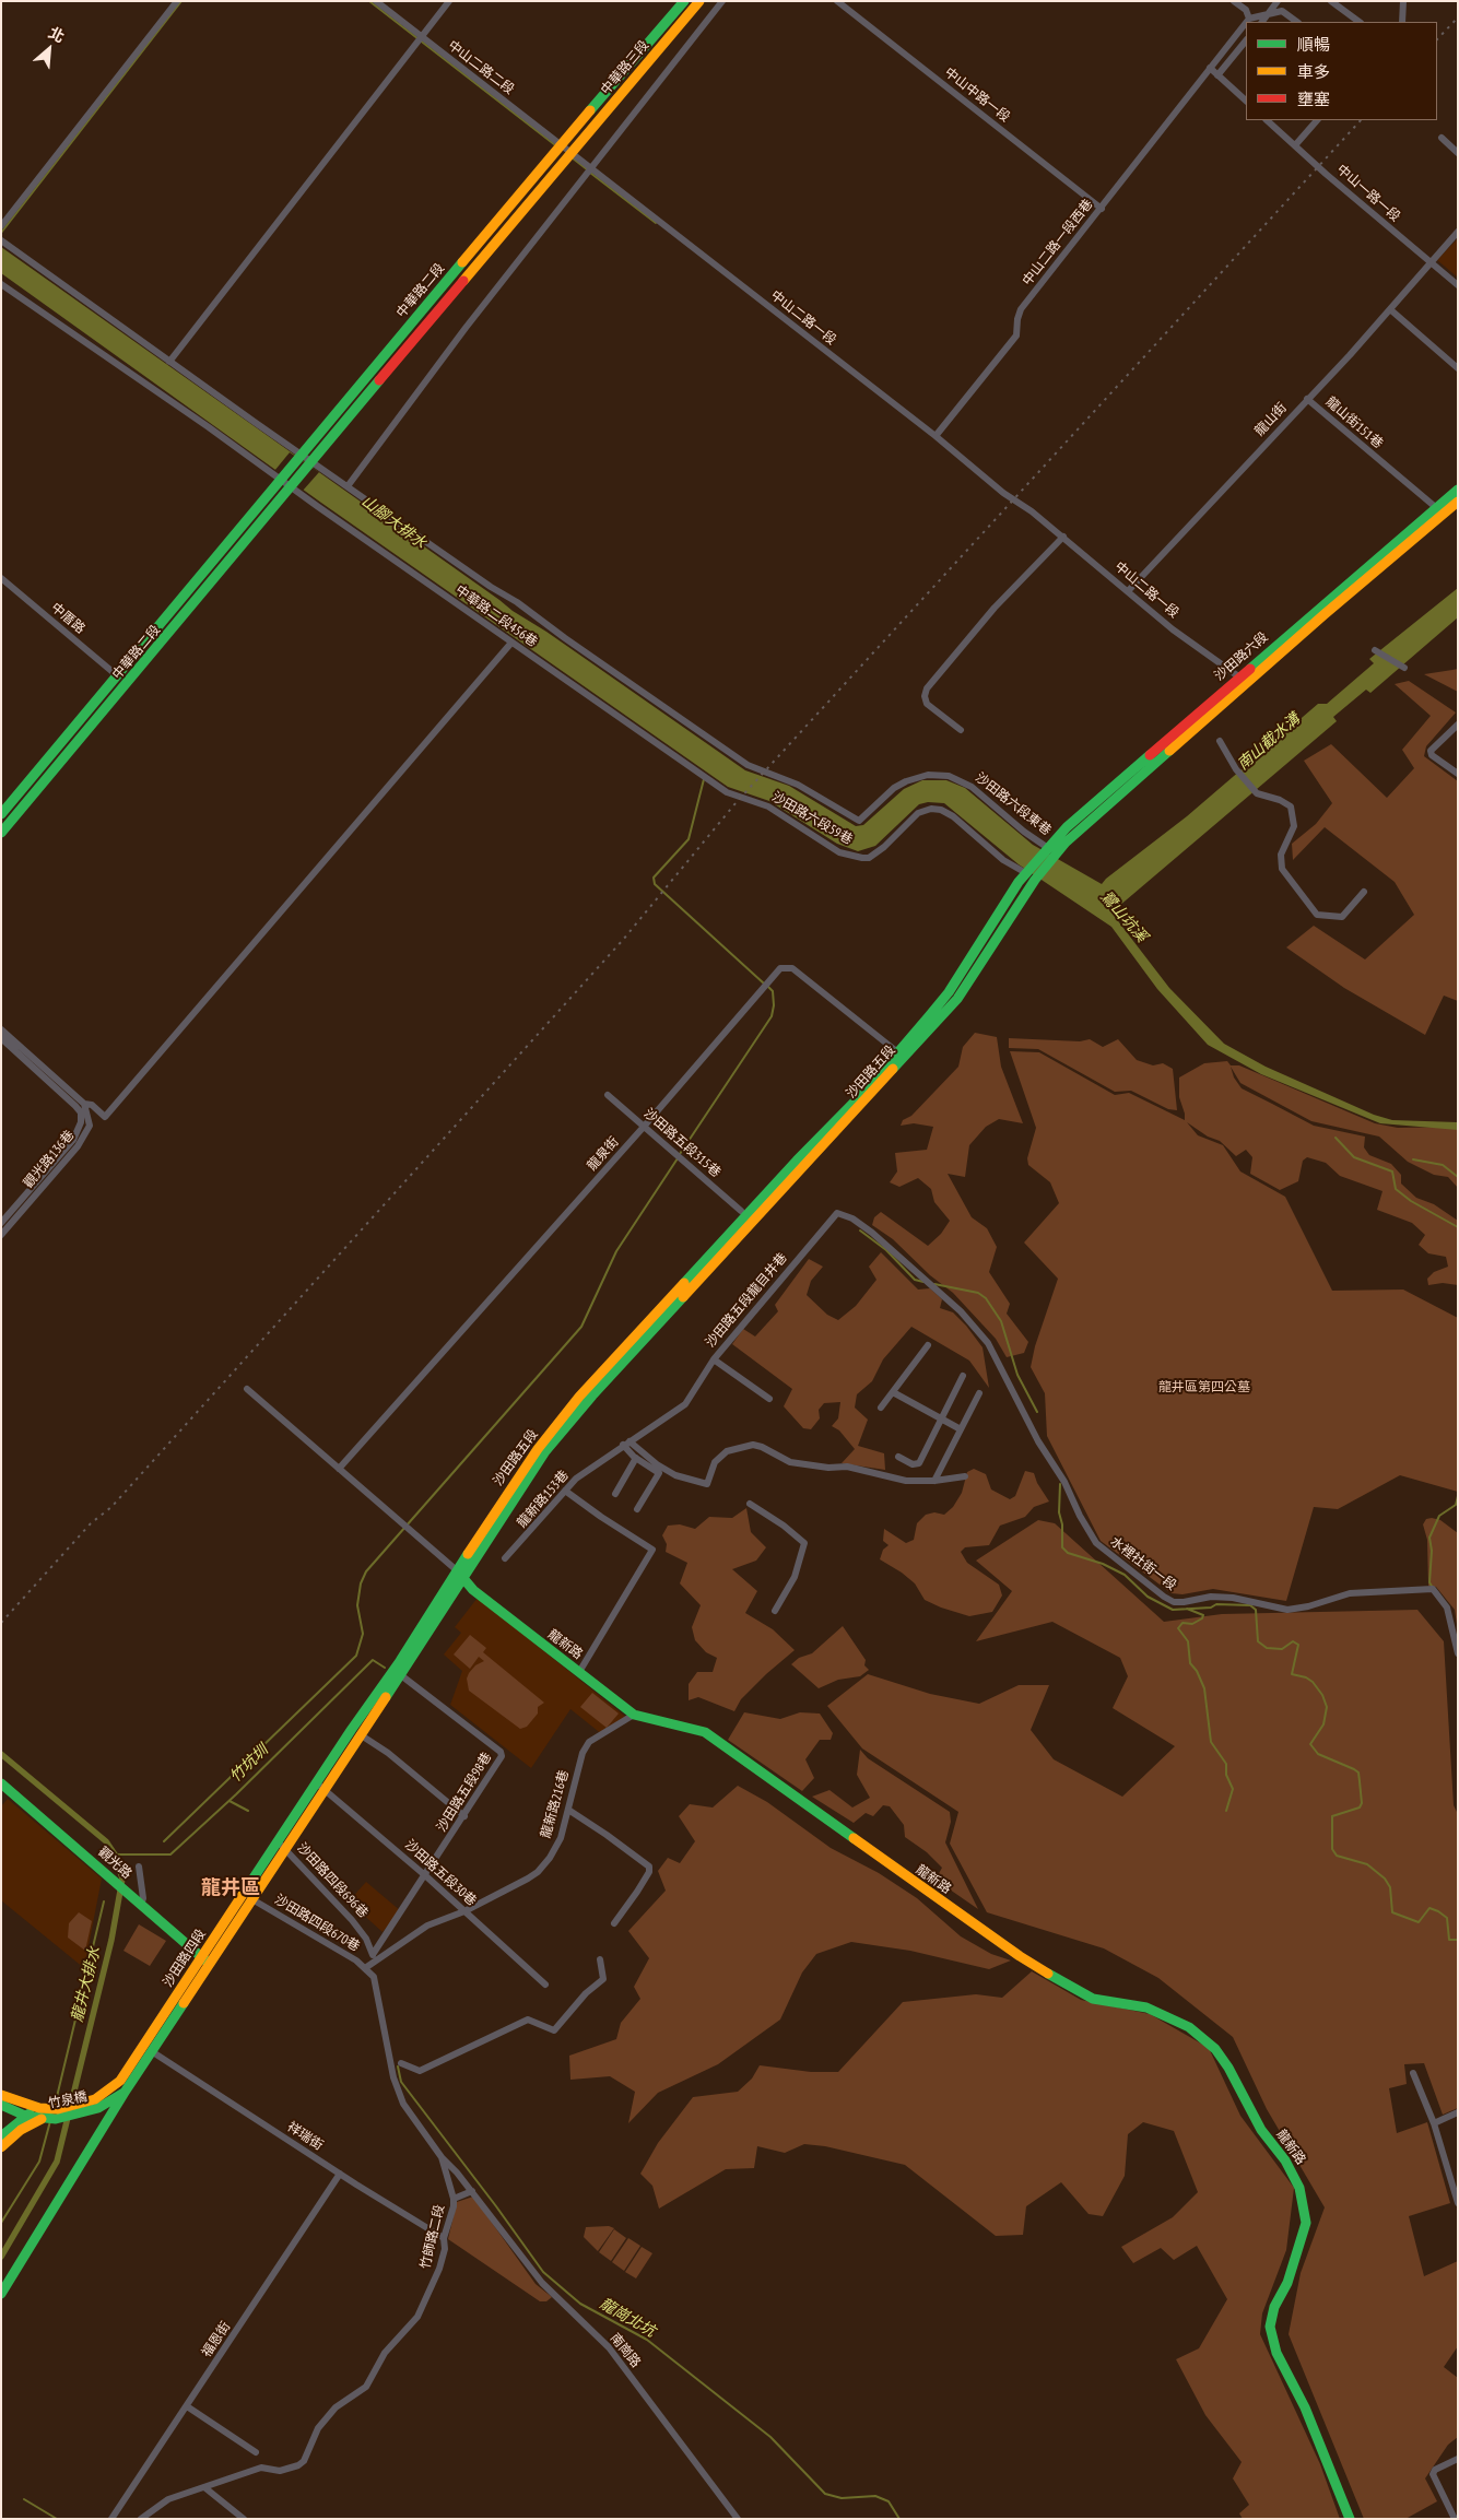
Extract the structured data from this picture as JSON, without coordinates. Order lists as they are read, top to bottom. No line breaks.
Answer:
{"streets":{"street":["中山二路二段","中華路三段","中山中路一段","中山一路一段","中山二路一段西巷","中華路二段","中山二路一段","龍山街","龍山街151巷","中華路二段456巷","中厝路","沙田路六段","沙田路六段東巷","沙田路六段59巷","沙田路五段","沙田路五段315巷","龍泉街","觀光路136巷","沙田路五段龍目井巷","龍新路153巷","水裡社街一段","龍新路","沙田路五段98巷","龍新路216巷","觀光路","沙田路五段30巷","沙田路四段696巷","沙田路四段670巷","沙田路四段","竹泉橋","祥瑞街","竹師路二段","福恩街","南崗路"]},"crossings":[["中山二路二段","中華路三段"],["中山二路二段","中華路二段"],["中山二路二段","中山二路一段"],["中華路三段","中華路二段"],["中華路三段","中山二路一段"],["中山中路一段","中山二路一段西巷"],["中山一路一段","龍山街"],["中山二路一段西巷","中山二路一段"],["中華路二段","中山二路一段"],["中華路二段","中華路二段456巷"],["中華路二段","中厝路"],["中山二路一段","龍山街"],["中山二路一段","沙田路六段"],["龍山街","龍山街151巷"],["龍山街151巷","沙田路六段"],["中華路二段456巷","沙田路六段59巷"],["沙田路六段","沙田路六段東巷"],["沙田路五段","沙田路五段315巷"],["沙田路五段","龍泉街"],["沙田路五段","龍新路"],["沙田路五段","沙田路五段98巷"],["沙田路五段","沙田路五段30巷"],["沙田路五段","沙田路四段696巷"],["沙田路五段","沙田路四段"],["沙田路五段315巷","龍泉街"],["龍泉街","龍新路"],["沙田路五段龍目井巷","龍新路153巷"],["沙田路五段龍目井巷","水裡社街一段"],["龍新路","龍新路216巷"],["沙田路五段98巷","沙田路五段30巷"],["沙田路五段98巷","沙田路四段696巷"],["龍新路216巷","沙田路五段30巷"],["龍新路216巷","沙田路四段670巷"],["觀光路","沙田路四段"],["沙田路四段696巷","沙田路四段"],["沙田路四段670巷","沙田路四段"],["沙田路四段670巷","竹師路二段"],["沙田路四段","祥瑞街"],["祥瑞街","竹師路二段"],["祥瑞街","福恩街"],["竹師路二段","南崗路"]],"districts":["龍井區"],"water":["山腳大排水","南山截水溝","鷺山坑溪","竹坑圳","龍井大排水","龍崗北坑"],"parks":["龍井區第四公墓"],"legend":["順暢","車多","壅塞"],"north":"top right"}
